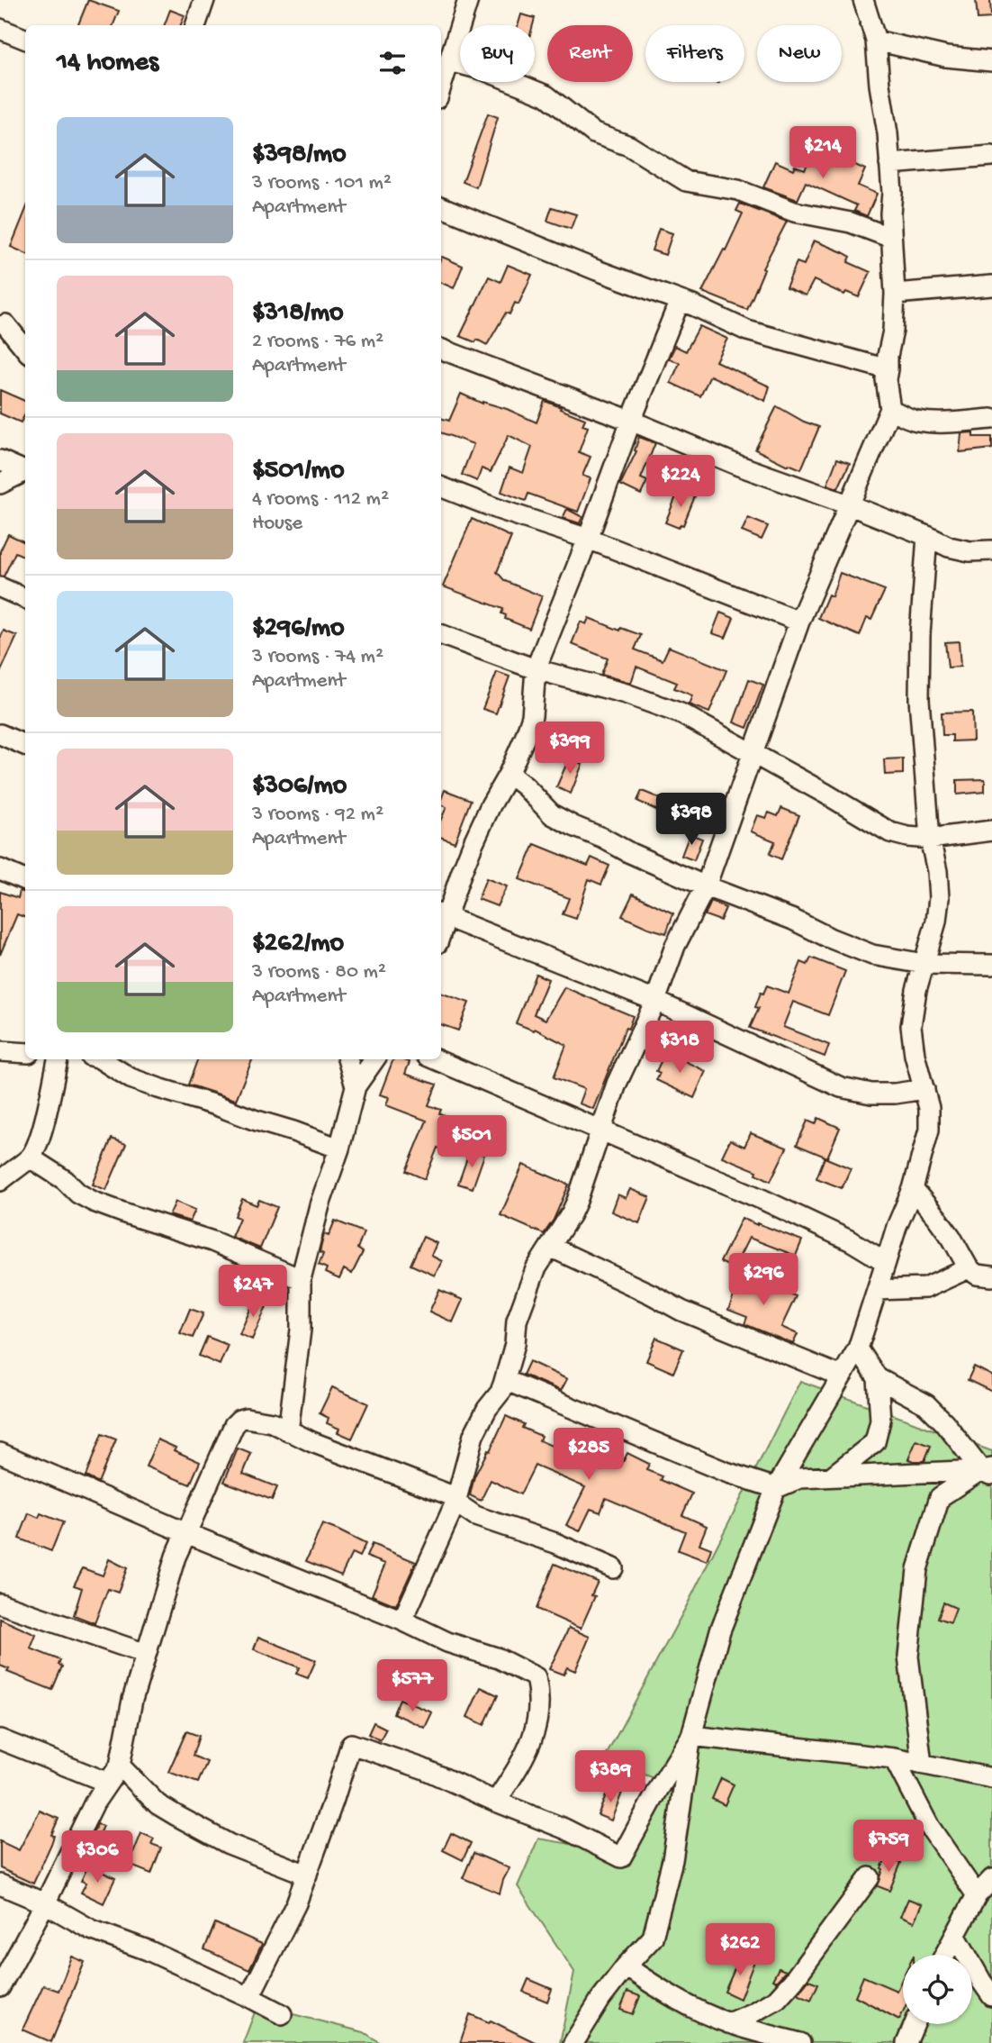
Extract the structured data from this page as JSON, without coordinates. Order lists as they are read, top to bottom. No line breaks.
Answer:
{"page":{"chip":["Buy","Rent","Filters","New"],"heading":"14 homes","list":[{"name":"$398/mo","note":"3 rooms · 101 m² · Apartment"},{"name":"$318/mo","note":"2 rooms · 76 m² · Apartment"},{"name":"$501/mo","note":"4 rooms · 112 m² · House"},{"name":"$296/mo","note":"3 rooms · 74 m² · Apartment"},{"name":"$306/mo","note":"3 rooms · 92 m² · Apartment"},{"name":"$262/mo","note":"3 rooms · 80 m² · Apartment"}],"price":["$214","$224","$399","$398","$318","$501","$296","$247","$285","$577","$389","$759","$306","$262"]}}
